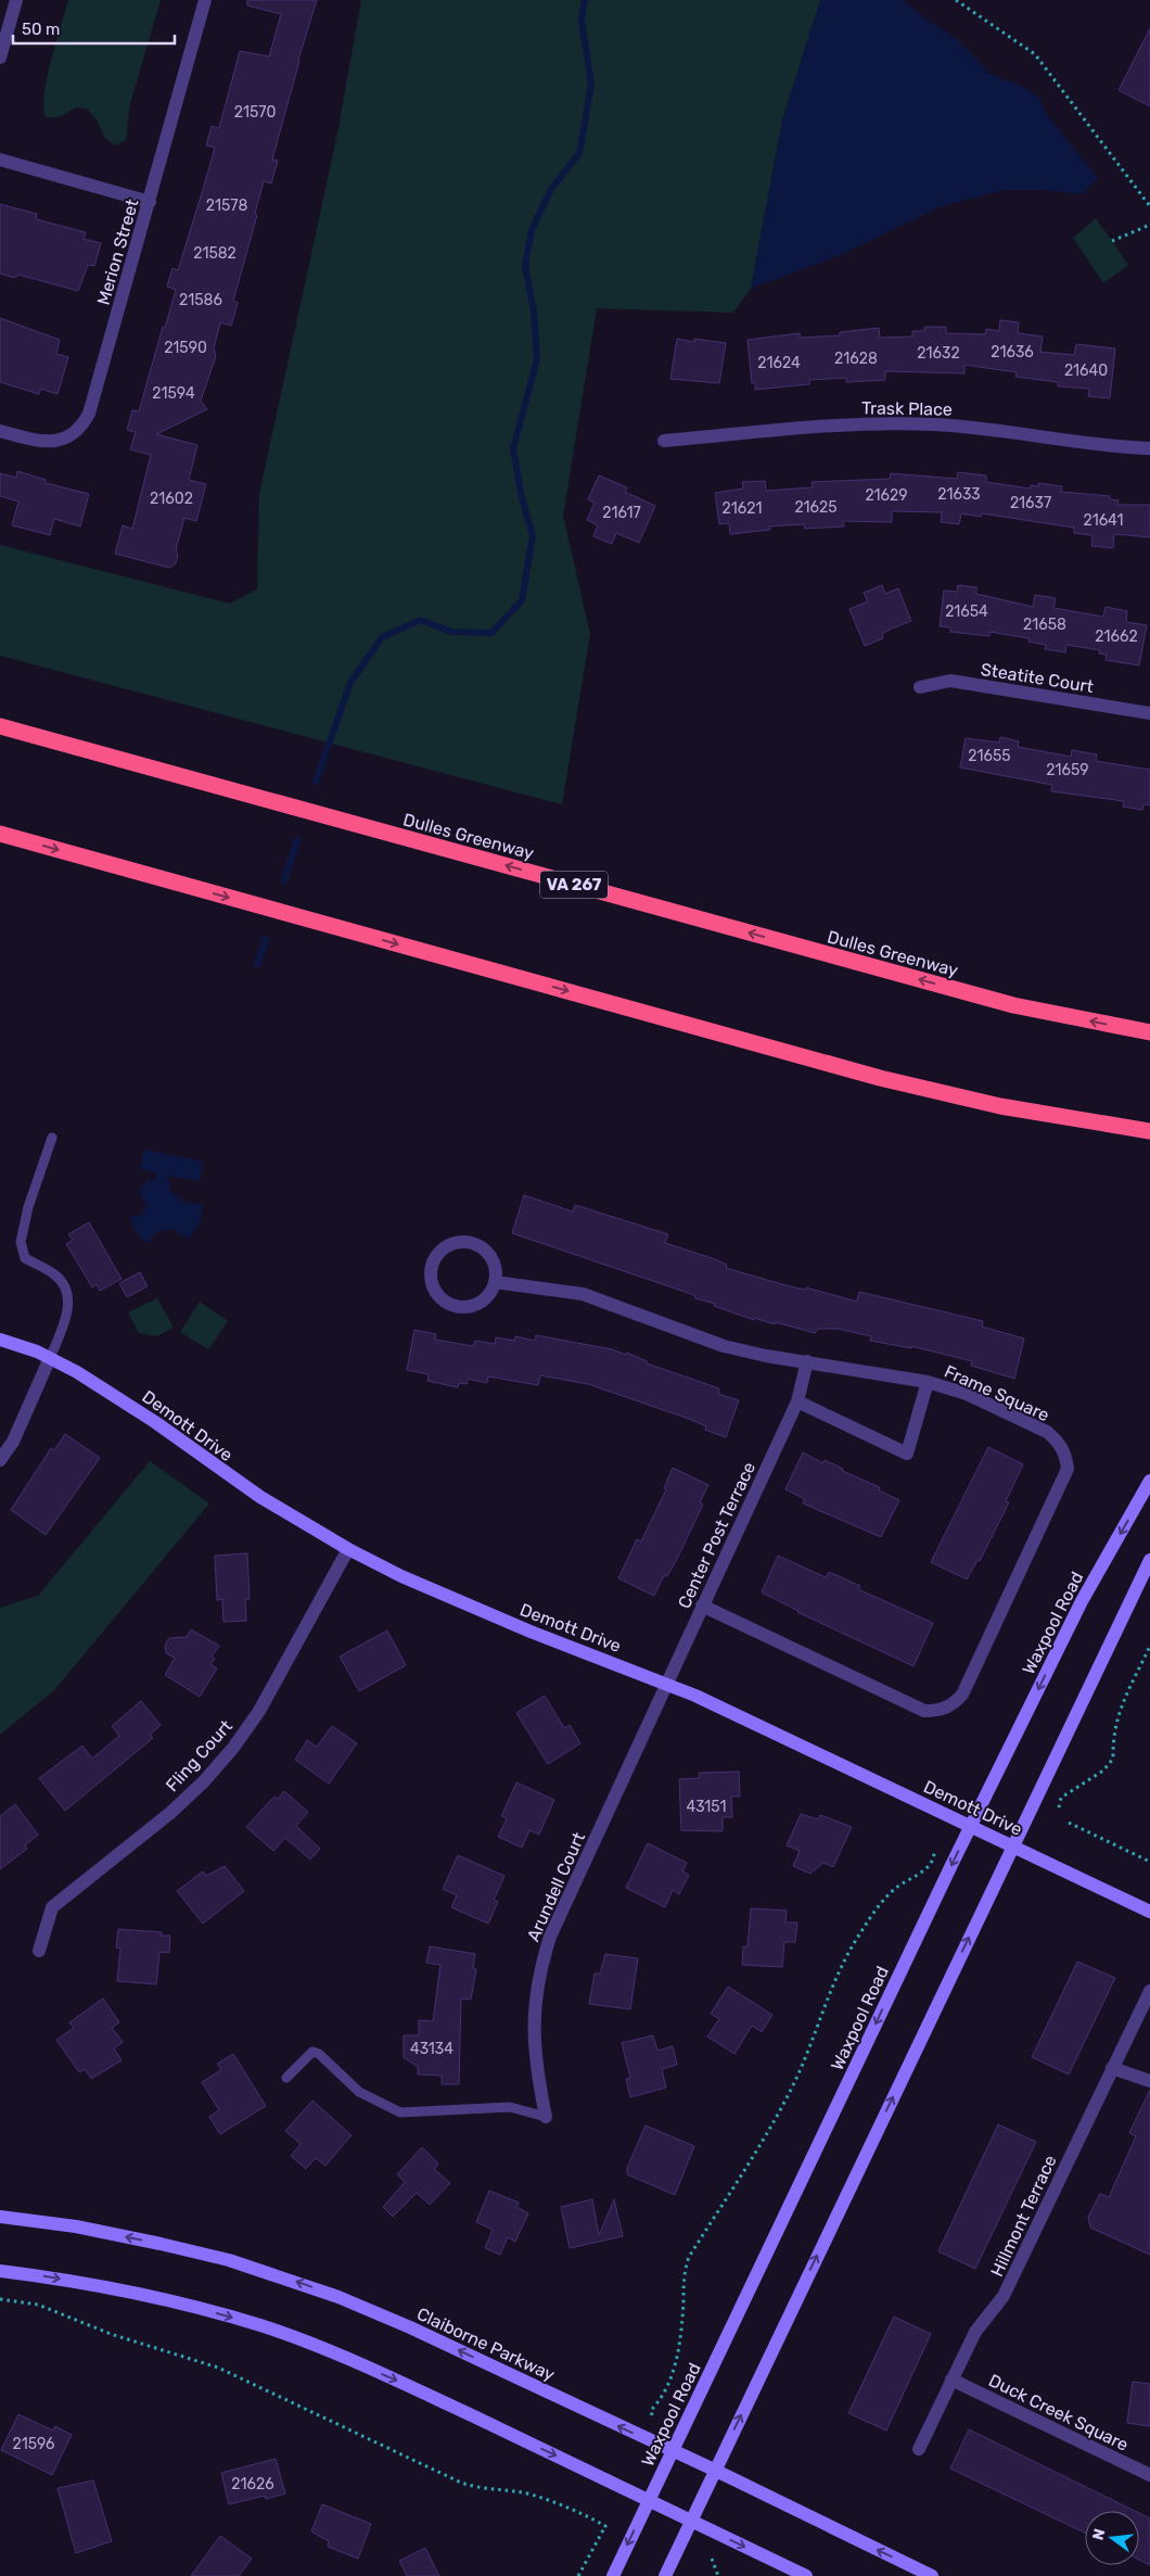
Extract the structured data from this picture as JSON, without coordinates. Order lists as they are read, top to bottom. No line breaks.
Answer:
{"streets":{"highway":["Dulles Greenway","VA 267"],"street":["Merion Street","Trask Place","Steatite Court","Frame Square","Demott Drive","Center Post Terrace","Waxpool Road","Fling Court","Arundell Court","Hillmont Terrace","Claiborne Parkway","Duck Creek Square"]},"crossings":[["Frame Square","Center Post Terrace"],["Demott Drive","Center Post Terrace"],["Demott Drive","Waxpool Road"],["Demott Drive","Fling Court"],["Demott Drive","Arundell Court"],["Center Post Terrace","Arundell Court"],["Waxpool Road","Claiborne Parkway"],["Hillmont Terrace","Duck Creek Square"]],"house_numbers":["21570","21578","21582","21586","21590","21636","21632","21628","21624","21640","21594","21633","21629","21602","21637","21625","21621","21617","21641","21654","21658","21662","21655","21659","43151","43134","21596","21626"],"scale_bar":"50 m","north":"left"}
